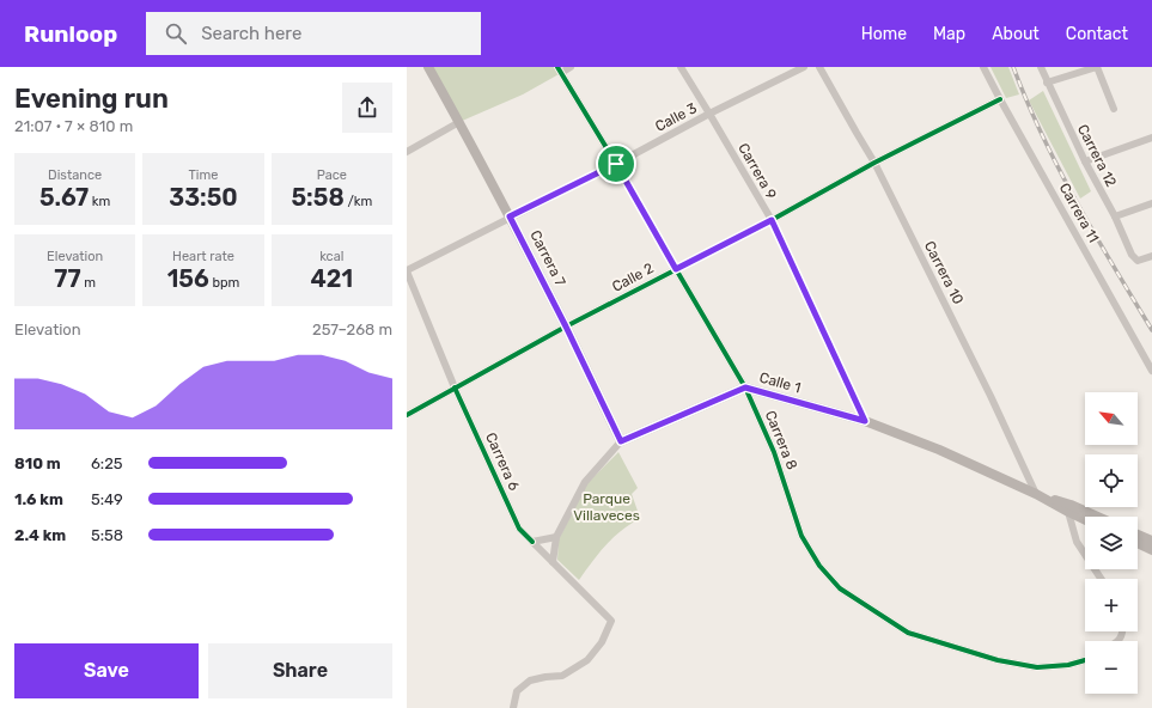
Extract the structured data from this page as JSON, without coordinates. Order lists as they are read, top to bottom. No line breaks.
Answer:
{"streets":{"street":["Calle 3","Carrera 12","Carrera 9","Carrera 11","Carrera 7","Carrera 10","Calle 2","Calle 1","Carrera 8","Carrera 6"]},"crossings":[["Calle 3","Carrera 9"],["Calle 3","Carrera 7"],["Calle 3","Carrera 8"],["Calle 3","Carrera 6"],["Carrera 9","Calle 2"],["Carrera 9","Calle 1"],["Carrera 11","Calle 2"],["Carrera 7","Calle 2"],["Carrera 7","Calle 1"],["Carrera 10","Calle 2"],["Carrera 10","Calle 1"],["Calle 2","Carrera 8"],["Calle 2","Carrera 6"],["Calle 1","Carrera 8"],["Calle 1","Carrera 6"]],"parks":["Parque Villaveces"],"north":"top left","page":{"header":"Runloop","search":"Search here","nav":["Home","Map","About","Contact"],"heading":["Evening run","21:07 · 7 × 810 m"],"stats":[["Distance","5.67 km"],["Time","33:50"],["Pace","5:58 /km"],["Elevation","77 m"],["Heart rate","156 bpm"],["kcal","421"]],"chart":["Elevation","257–268 m"],"map_buttons":["+","−"],"list":[{"name":"810 m","note":"6:25"},{"name":"1.6 km","note":"5:49"},{"name":"2.4 km","note":"5:58"}],"buttons":["Save","Share"]}}
